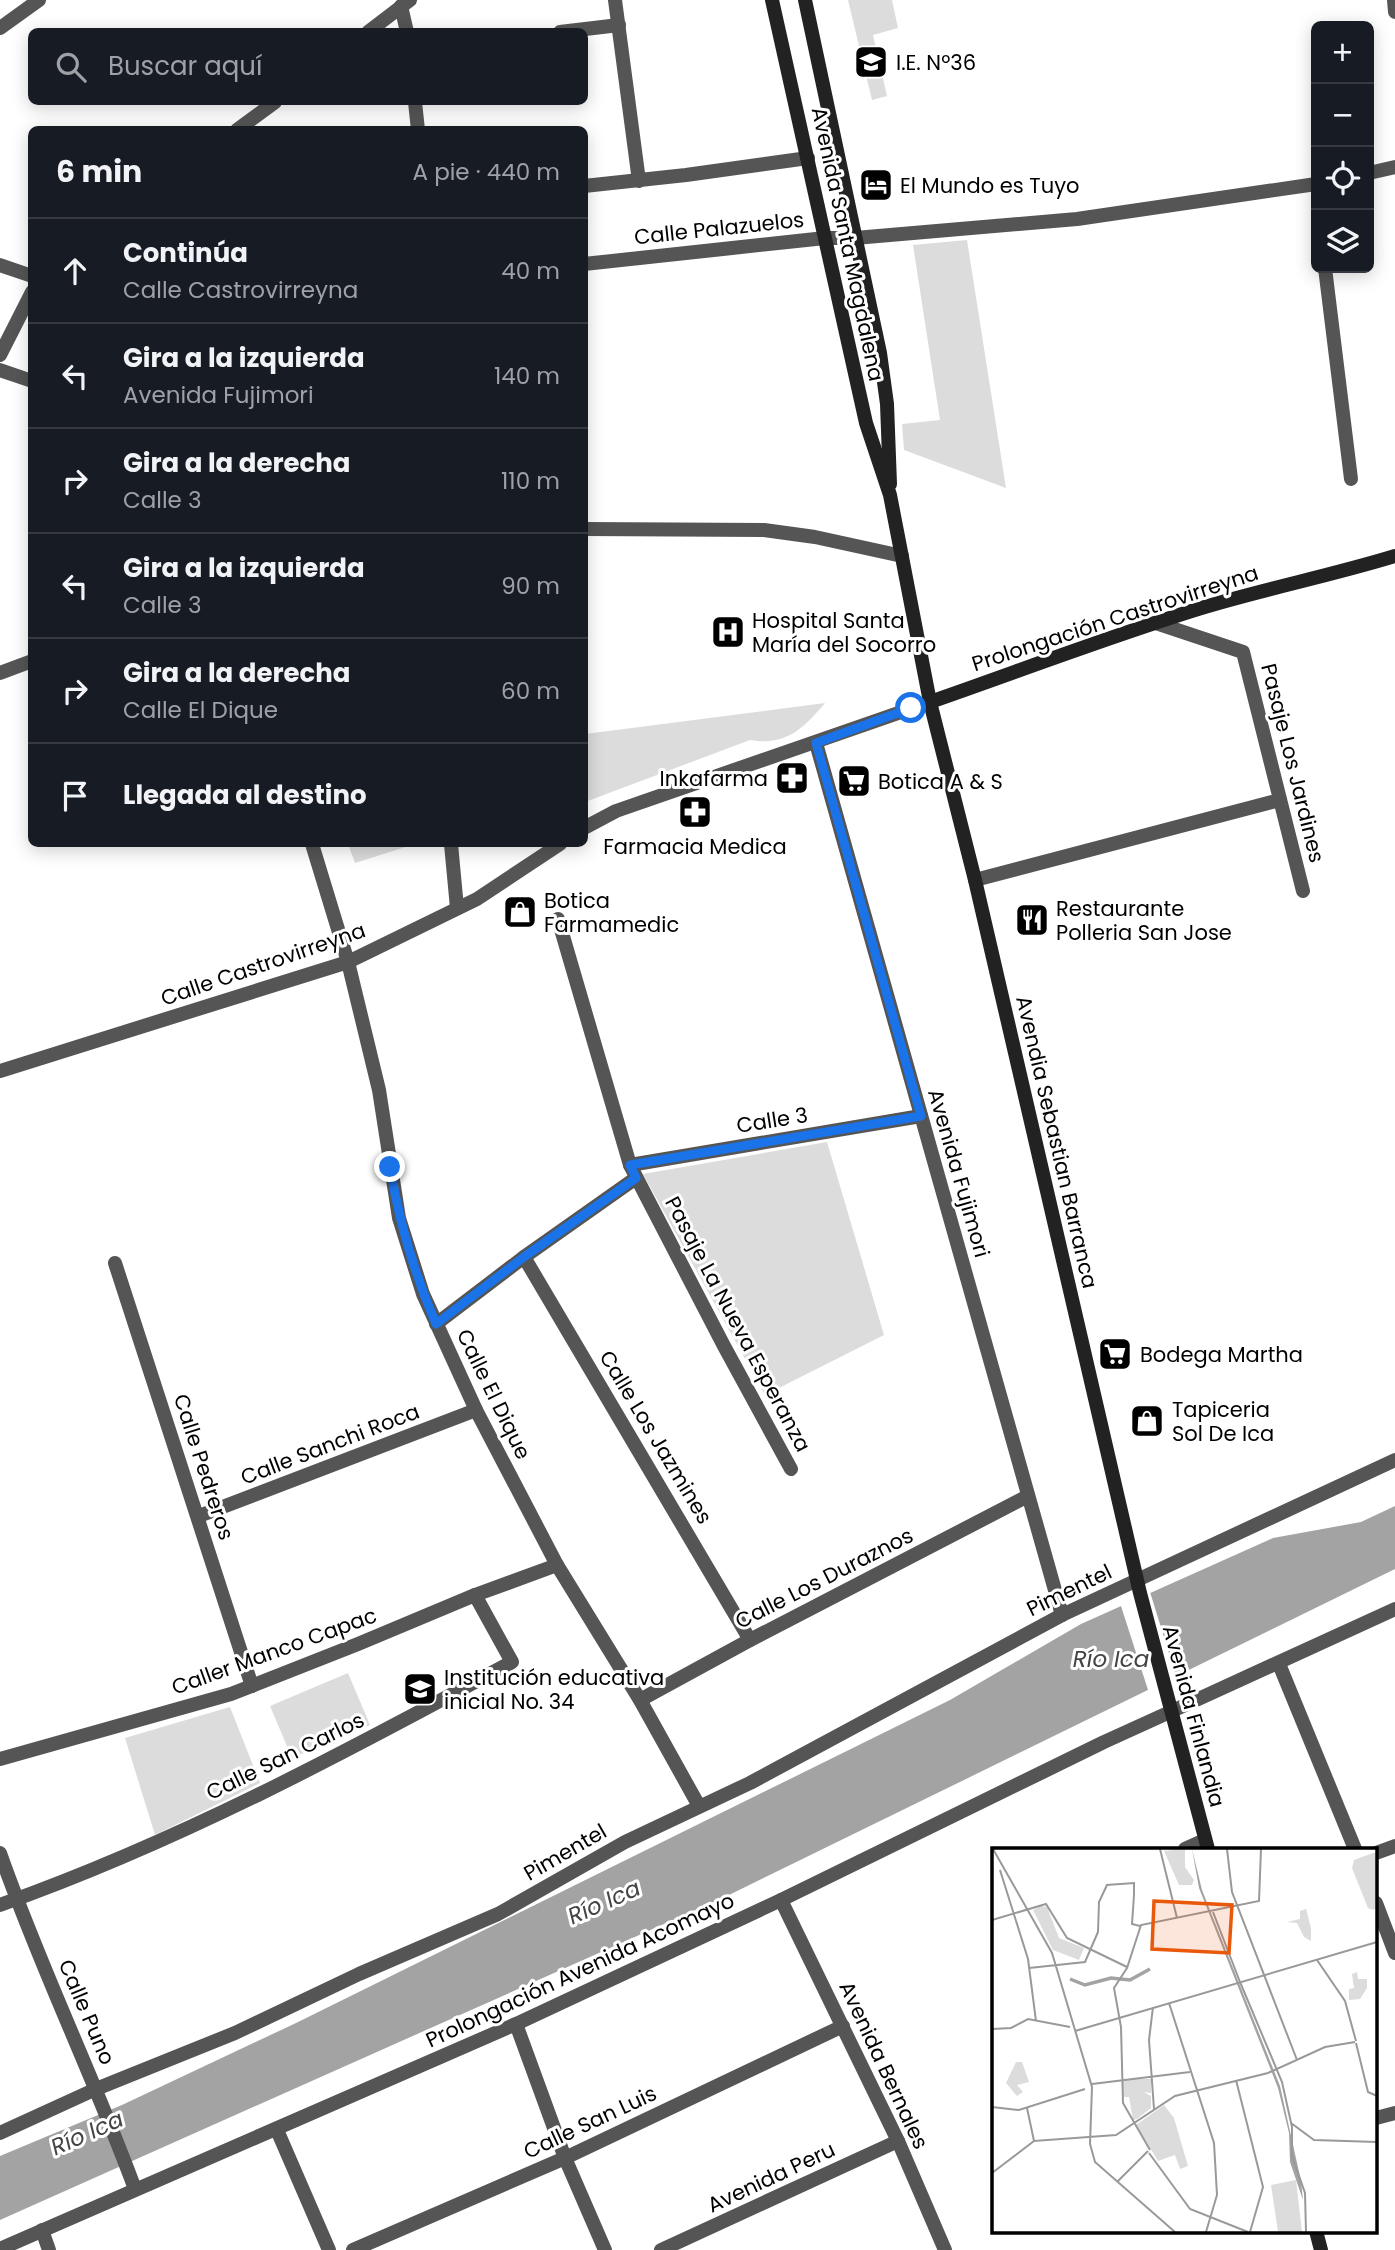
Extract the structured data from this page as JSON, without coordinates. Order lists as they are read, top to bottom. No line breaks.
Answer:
{"streets":{"main road":["Avenida Santa Magdalena","Prolongación Castrovirreyna","Avendia Sebastian Barranca","Avenida Finlandia"],"street":["Calle Palazuelos","Pasaje Los Jardines","Calle Castrovirreyna","Calle 3","Avenida Fujimori","Pasaje La Nueva Esperanza","Calle El Dique","Calle Los Jazmines","Calle Sanchi Roca","Calle Pedreros","Calle Los Duraznos","Pimentel","Caller Manco Capac","Calle San Carlos","Prolongación Avenida Acomayo","Calle Puno","Avenida Bernales","Calle San Luis","Avenida Peru"]},"crossings":[["Calle Palazuelos","Avenida Santa Magdalena"],["Avenida Santa Magdalena","Prolongación Castrovirreyna"],["Avenida Santa Magdalena","Avendia Sebastian Barranca"],["Prolongación Castrovirreyna","Pasaje Los Jardines"],["Prolongación Castrovirreyna","Avendia Sebastian Barranca"],["Calle Castrovirreyna","Calle El Dique"],["Calle 3","Avenida Fujimori"],["Calle 3","Pasaje La Nueva Esperanza"],["Calle 3","Calle El Dique"],["Calle 3","Calle Los Jazmines"],["Avendia Sebastian Barranca","Pimentel"],["Avendia Sebastian Barranca","Avenida Finlandia"],["Avenida Fujimori","Calle Los Duraznos"],["Avenida Fujimori","Pimentel"],["Calle El Dique","Calle Sanchi Roca"],["Calle El Dique","Calle Los Duraznos"],["Calle El Dique","Pimentel"],["Calle El Dique","Caller Manco Capac"],["Calle Los Jazmines","Calle Los Duraznos"],["Calle Sanchi Roca","Calle Pedreros"],["Calle Pedreros","Caller Manco Capac"],["Pimentel","Avenida Finlandia"],["Pimentel","Calle Puno"],["Caller Manco Capac","Calle San Carlos"],["Avenida Finlandia","Prolongación Avenida Acomayo"],["Calle San Carlos","Calle Puno"],["Prolongación Avenida Acomayo","Calle Puno"],["Prolongación Avenida Acomayo","Avenida Bernales"],["Avenida Bernales","Calle San Luis"],["Avenida Bernales","Avenida Peru"]],"water":["Río Ica"],"places":{"school or university":["I.E. Nº36","Institución educativa inicial No. 34"],"hotel":["El Mundo es Tuyo"],"hospital":["Hospital Santa María del Socorro"],"pharmacy":["Inkafarma","Farmacia Medica"],"supermarket":["Botica A & S","Bodega Martha"],"shop":["Botica Farmamedic","Tapiceria Sol De Ica"],"restaurant":["Restaurante Polleria San Jose"]},"page":{"map_buttons":["+","−"],"search":"Buscar aquí","heading":["6 min","A pie · 440 m"],"list":[["Continúa","Calle Castrovirreyna","40 m"],["Gira a la izquierda","Avenida Fujimori","140 m"],["Gira a la derecha","Calle 3","110 m"],["Gira a la izquierda","Calle 3","90 m"],["Gira a la derecha","Calle El Dique","60 m"],"Llegada al destino"]}}
